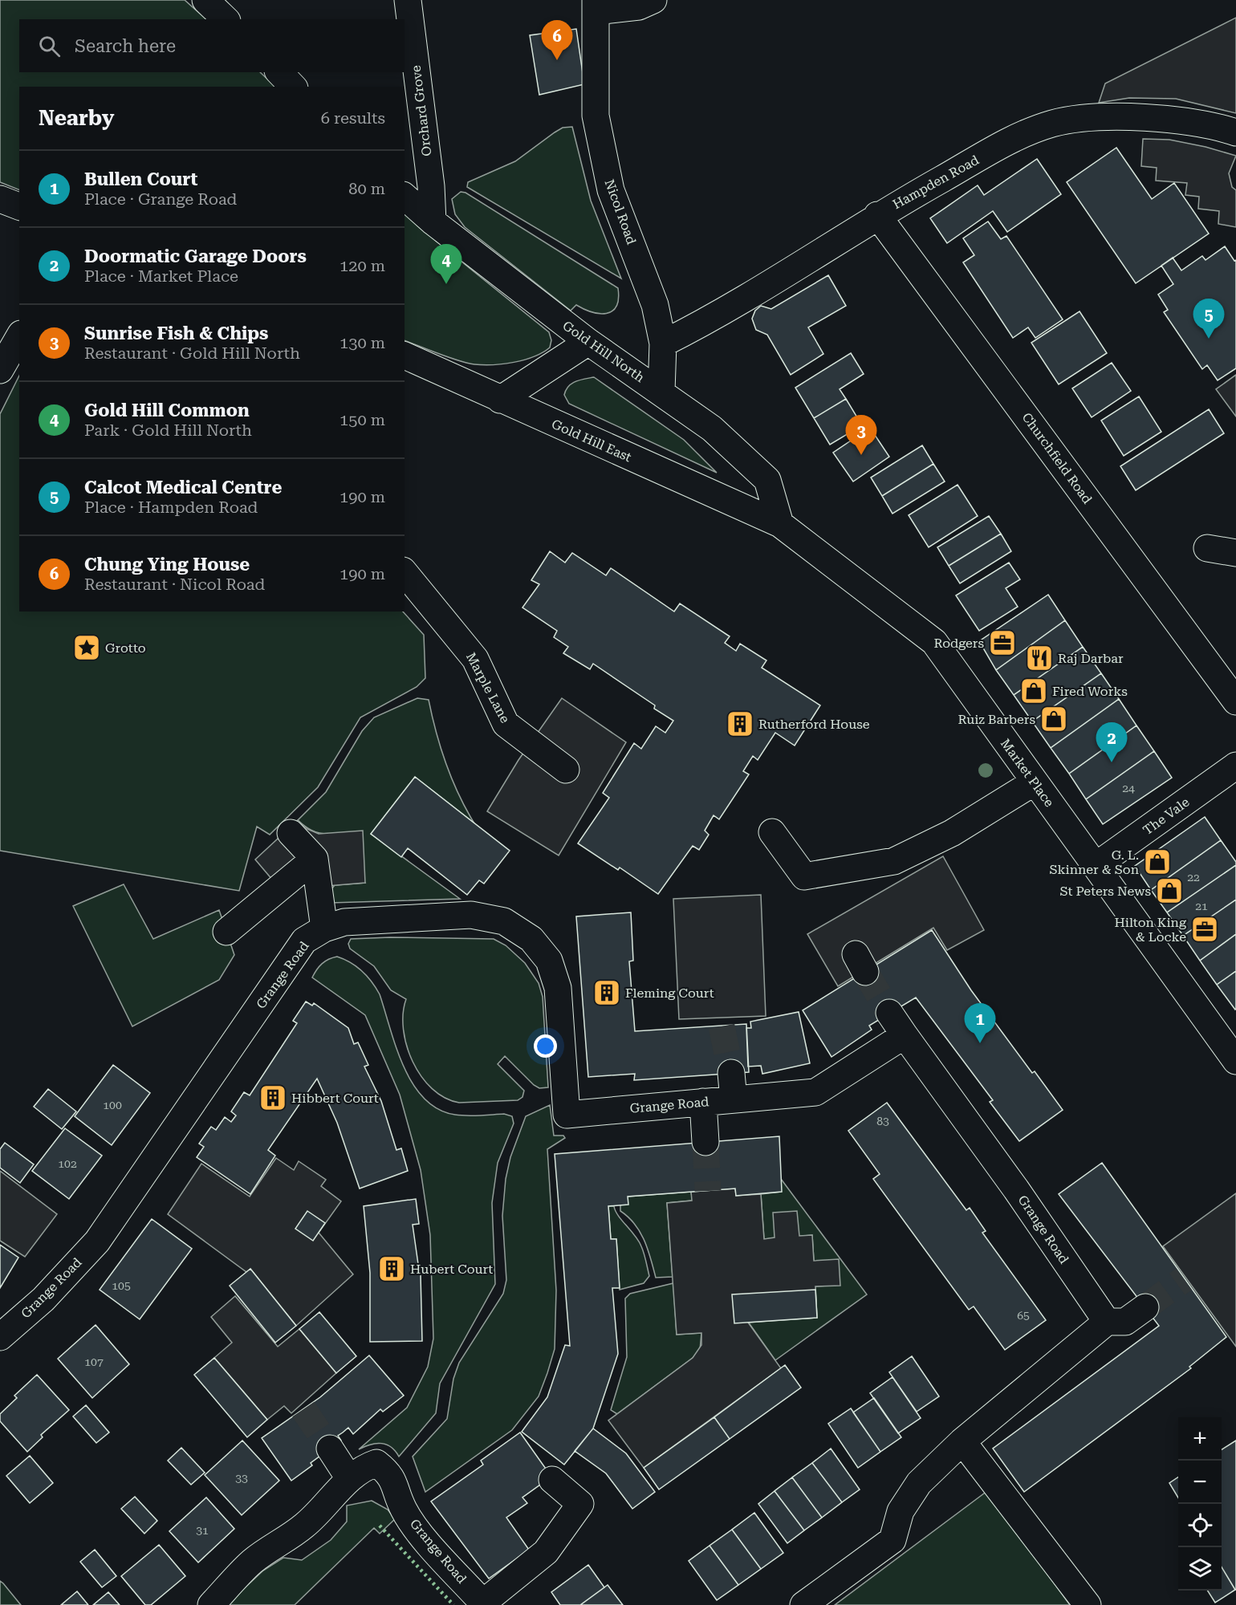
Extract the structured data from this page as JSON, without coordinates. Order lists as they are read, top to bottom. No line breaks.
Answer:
{"streets":{"street":["Orchard Grove","Hampden Road","Nicol Road","Gold Hill North","Gold Hill East","Churchfield Road","Marple Lane","Market Place","The Vale","Grange Road"]},"crossings":[["Orchard Grove","Gold Hill North"],["Hampden Road","Nicol Road"],["Hampden Road","Churchfield Road"],["Nicol Road","Gold Hill North"],["Gold Hill North","Gold Hill East"],["Gold Hill North","Market Place"],["Gold Hill East","Market Place"],["Market Place","The Vale"]],"places":{"office":["Rodgers","Hilton King & Locke"],"place":["Grotto"],"restaurant":["Raj Darbar"],"shop":["Fired Works","Ruiz Barbers","G. L. Skinner & Son","St Peters News"],"building":["Rutherford House","Fleming Court","Hibbert Court","Hubert Court"]},"house_numbers":["24","22","21","100","83","102","105","65","107","33","31"],"page":{"search":"Search here","pins":["6","4","5","3","2","1"],"heading":["Nearby","6 results"],"list":[{"mark":"1","name":"Bullen Court","note":"Place · Grange Road","value":"80 m"},{"mark":"2","name":"Doormatic Garage Doors","note":"Place · Market Place","value":"120 m"},{"mark":"3","name":"Sunrise Fish & Chips","note":"Restaurant · Gold Hill North","value":"130 m"},{"mark":"4","name":"Gold Hill Common","note":"Park · Gold Hill North","value":"150 m"},{"mark":"5","name":"Calcot Medical Centre","note":"Place · Hampden Road","value":"190 m"},{"mark":"6","name":"Chung Ying House","note":"Restaurant · Nicol Road","value":"190 m"}],"map_buttons":["+","−"]}}
